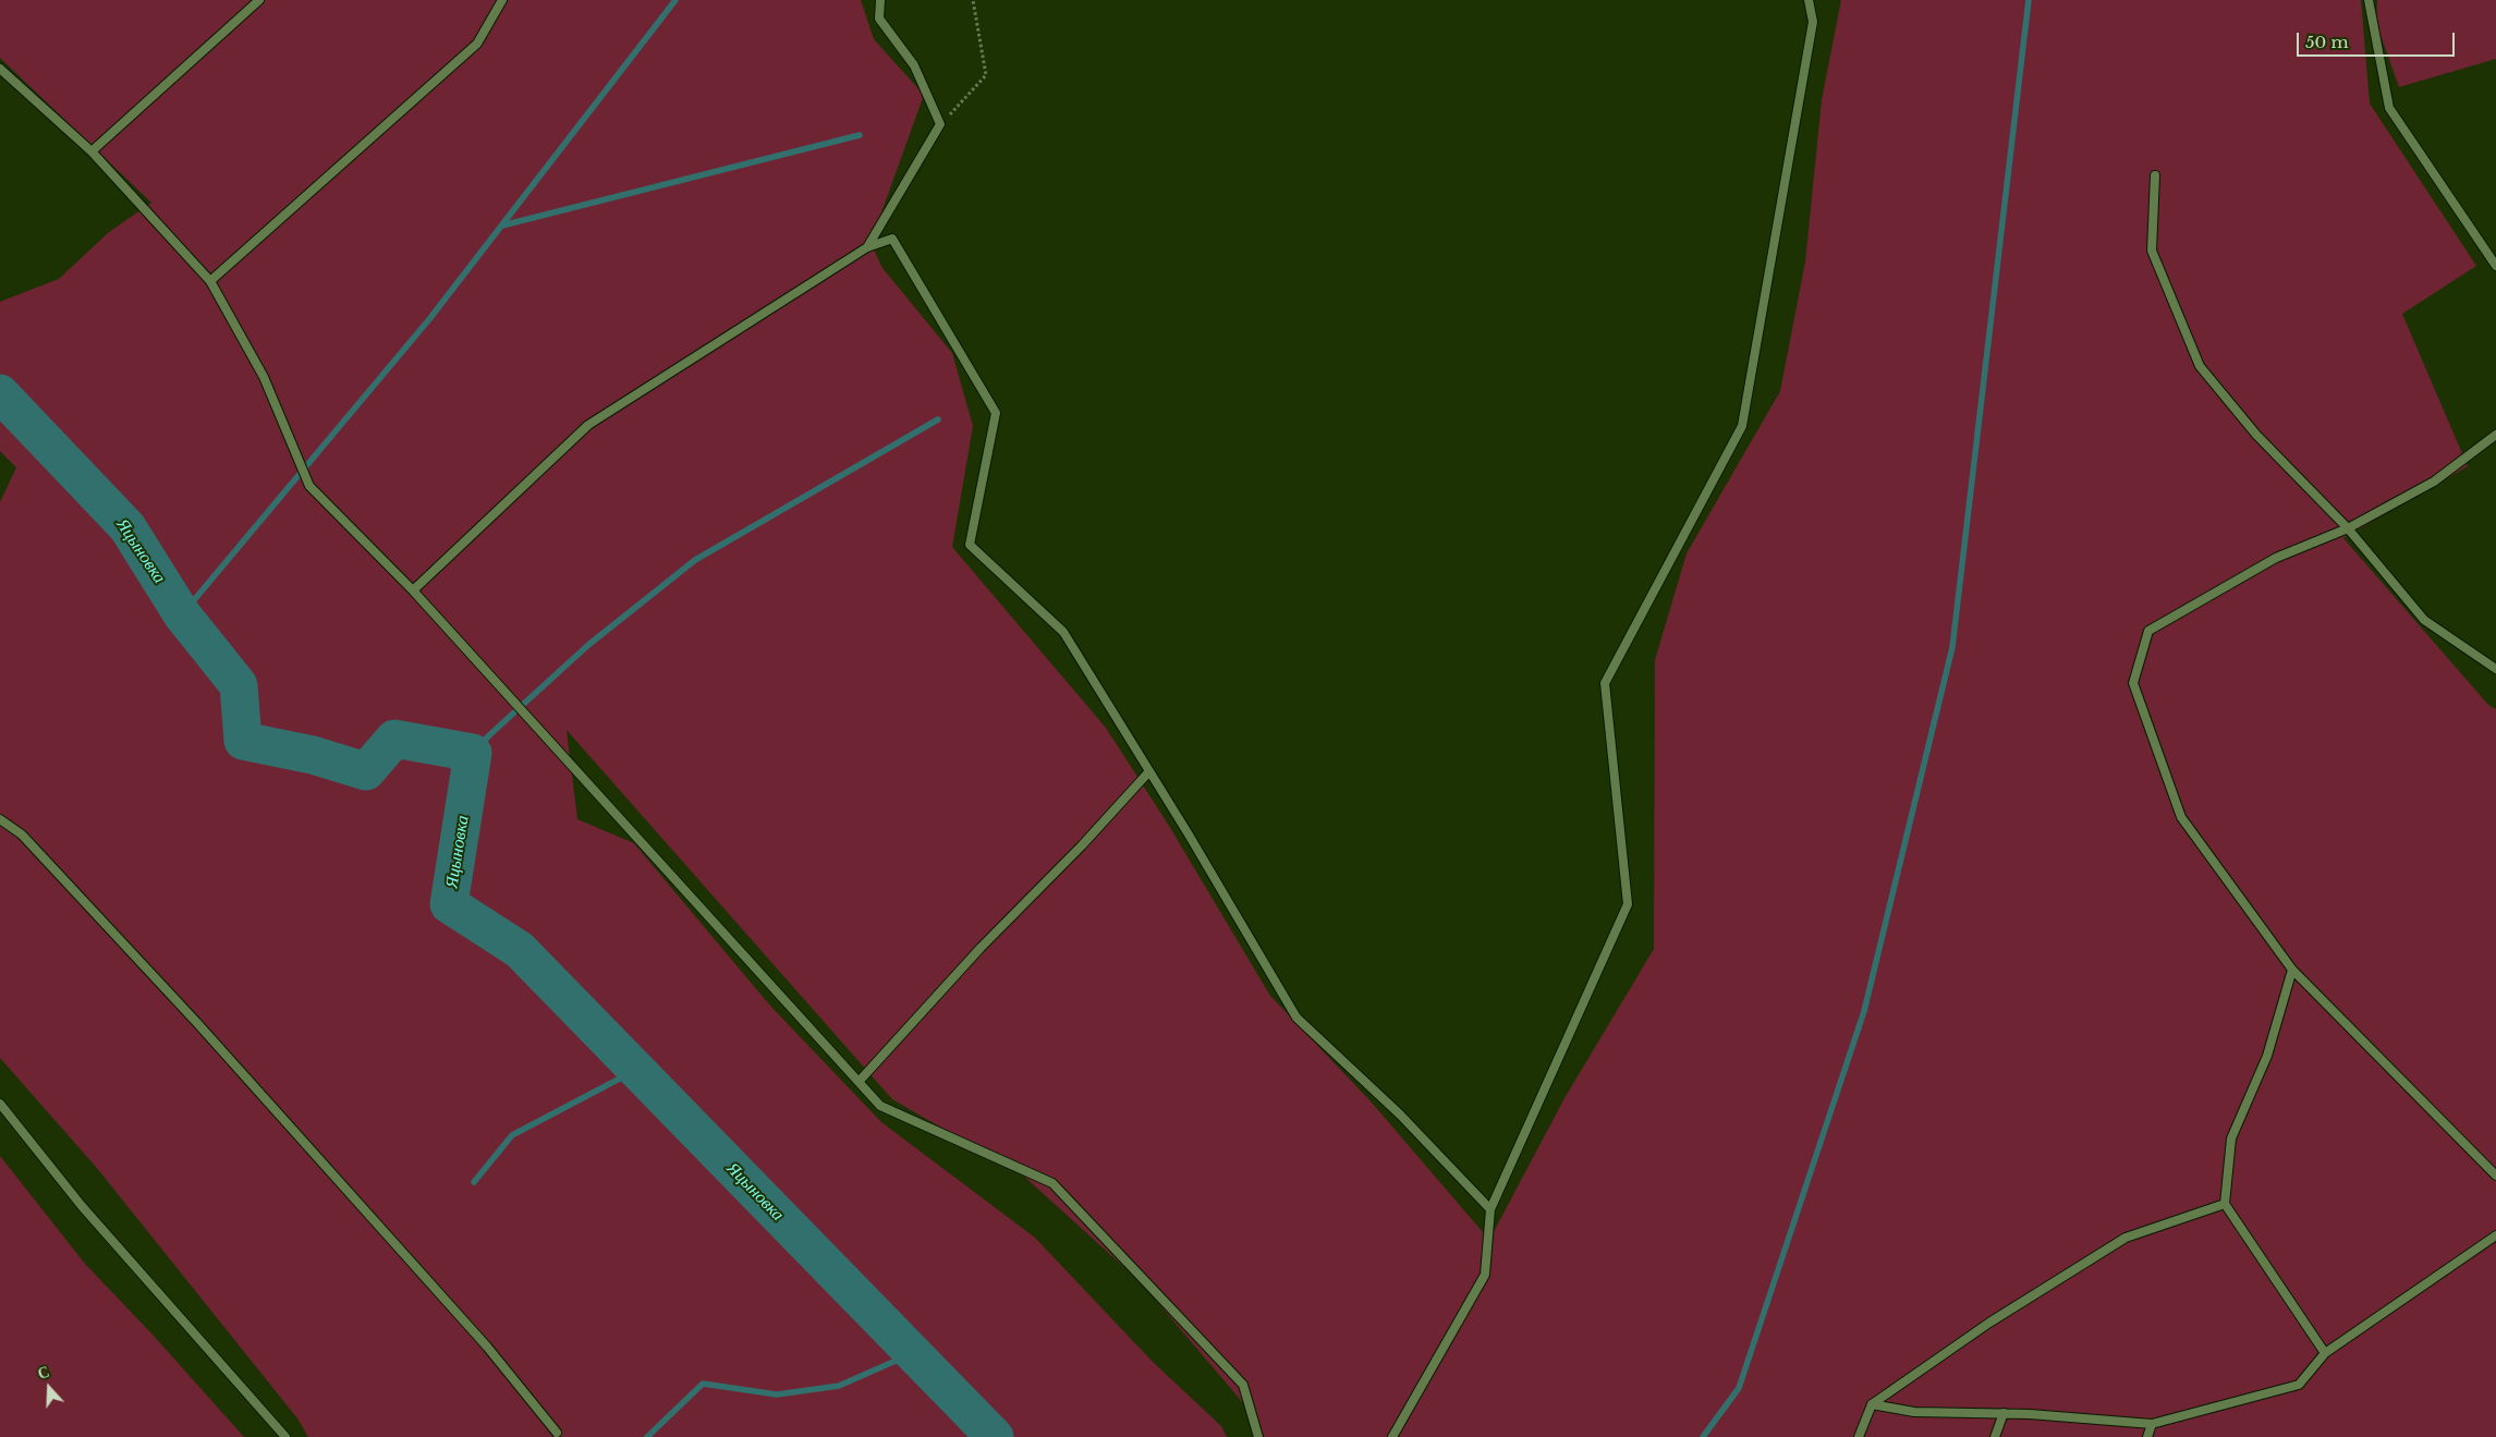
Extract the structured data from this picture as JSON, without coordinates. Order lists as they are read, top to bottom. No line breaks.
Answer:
{"water":["Яцыновка"],"scale_bar":"50 m","north":"top"}
